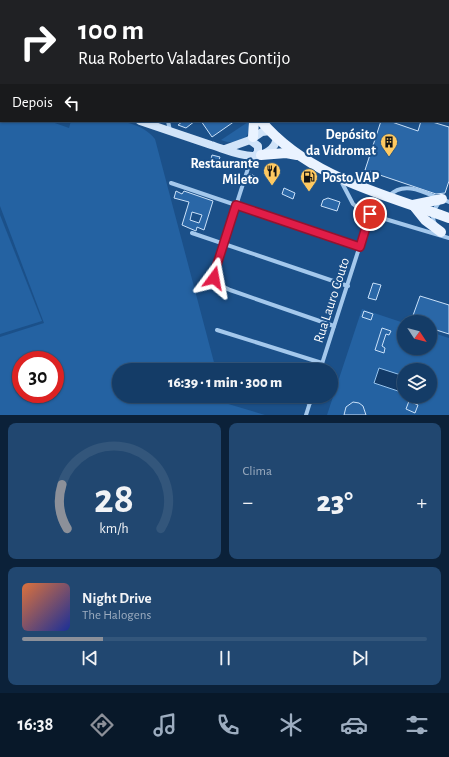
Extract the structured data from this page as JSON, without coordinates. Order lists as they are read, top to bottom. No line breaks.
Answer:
{"streets":{"street":["Rua Lauro Couto"]},"places":{"building":["Depósito da Vidromat"],"restaurant":["Restaurante Mileto"],"fuel station":["Posto VAP"]},"north":"bottom right","page":{"turn":["100 m","Rua Roberto Valadares Gontijo"],"then":"Depois","limit":"30","trip":"16:39 · 1 min · 300 m","tile":"Clima","heat":["−","23°","+"],"song":["Night Drive","The Halogens"],"tabs":"16:38","gauge":["28","km/h"]}}
